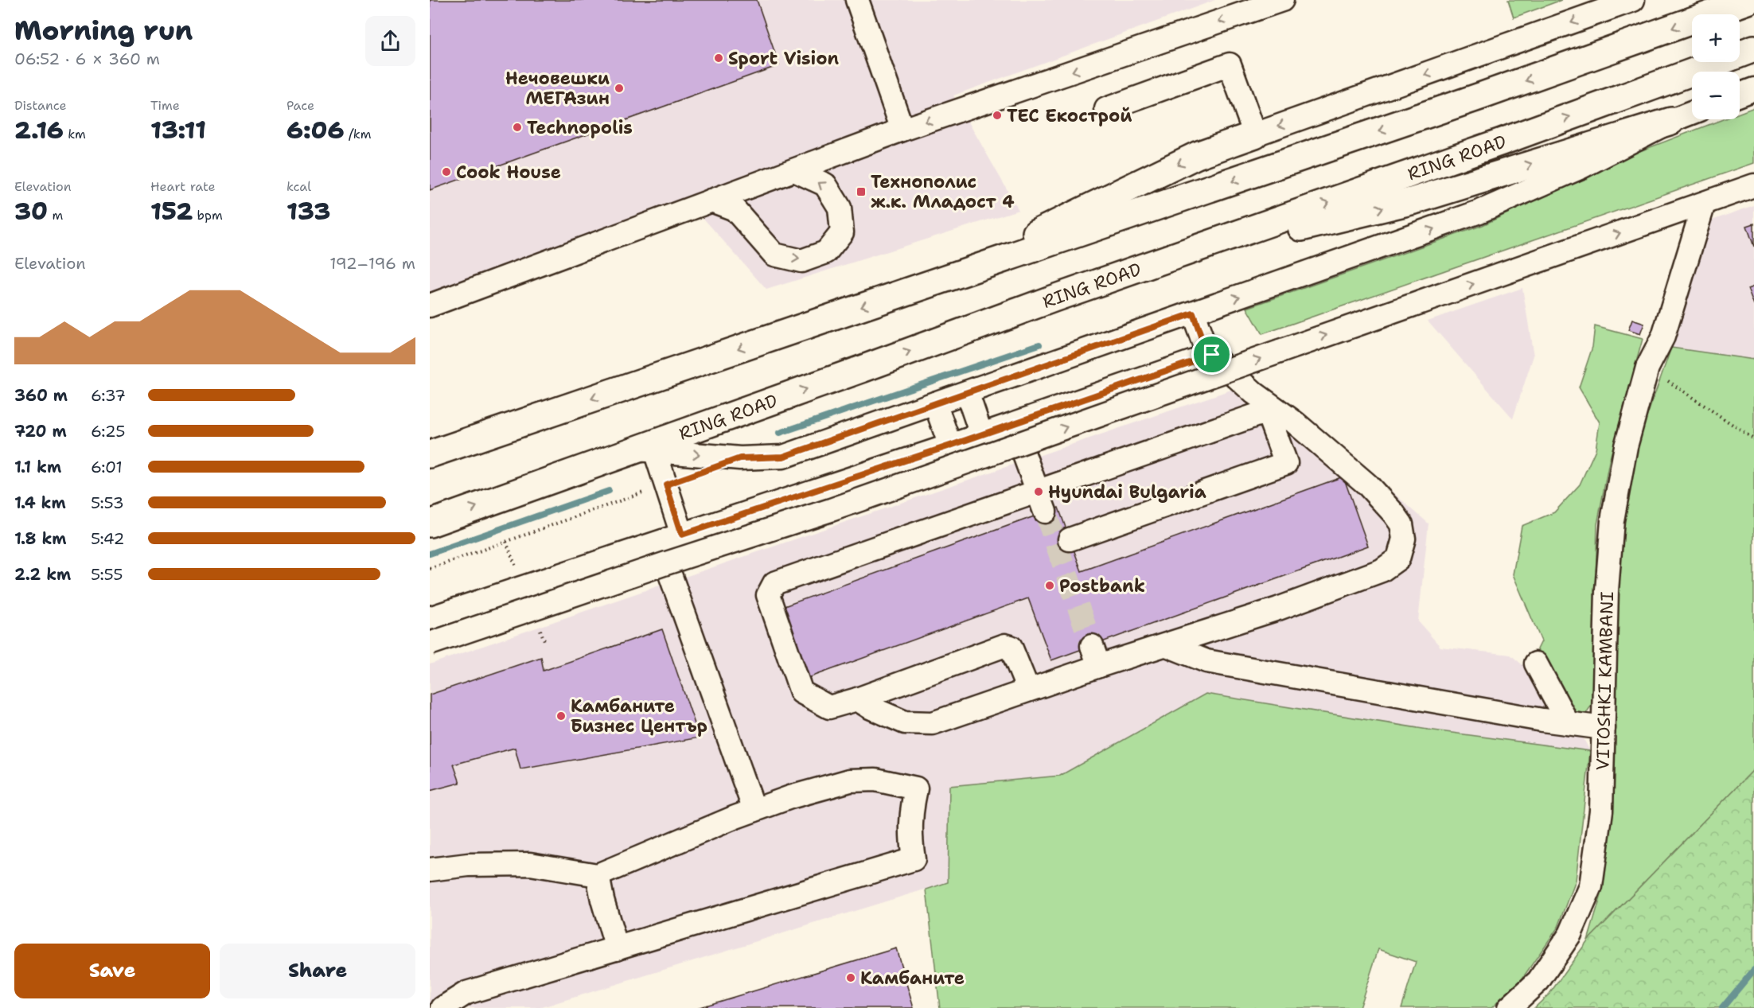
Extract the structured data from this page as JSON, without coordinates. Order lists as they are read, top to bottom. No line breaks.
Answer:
{"streets":{"highway":["RING ROAD"],"street":["VITOSHKI KAMBANI"]},"places":{"other":["Sport Vision","Нечовешки МЕГАзин","ТЕС Екострой","Technopolis","Cook House","Hyundai Bulgaria","Postbank","Камбаните Бизнес Център","Камбаните"],"transit":["Технополис ж.к. Младост 4"]},"page":{"heading":["Morning run","06:52 · 6 × 360 m"],"map_buttons":["+","−"],"stats":[["Distance","2.16 km"],["Time","13:11"],["Pace","6:06 /km"],["Elevation","30 m"],["Heart rate","152 bpm"],["kcal","133"]],"chart":["Elevation","192–196 m"],"list":[{"name":"360 m","note":"6:37"},{"name":"720 m","note":"6:25"},{"name":"1.1 km","note":"6:01"},{"name":"1.4 km","note":"5:53"},{"name":"1.8 km","note":"5:42"},{"name":"2.2 km","note":"5:55"}],"buttons":["Save","Share"]}}
